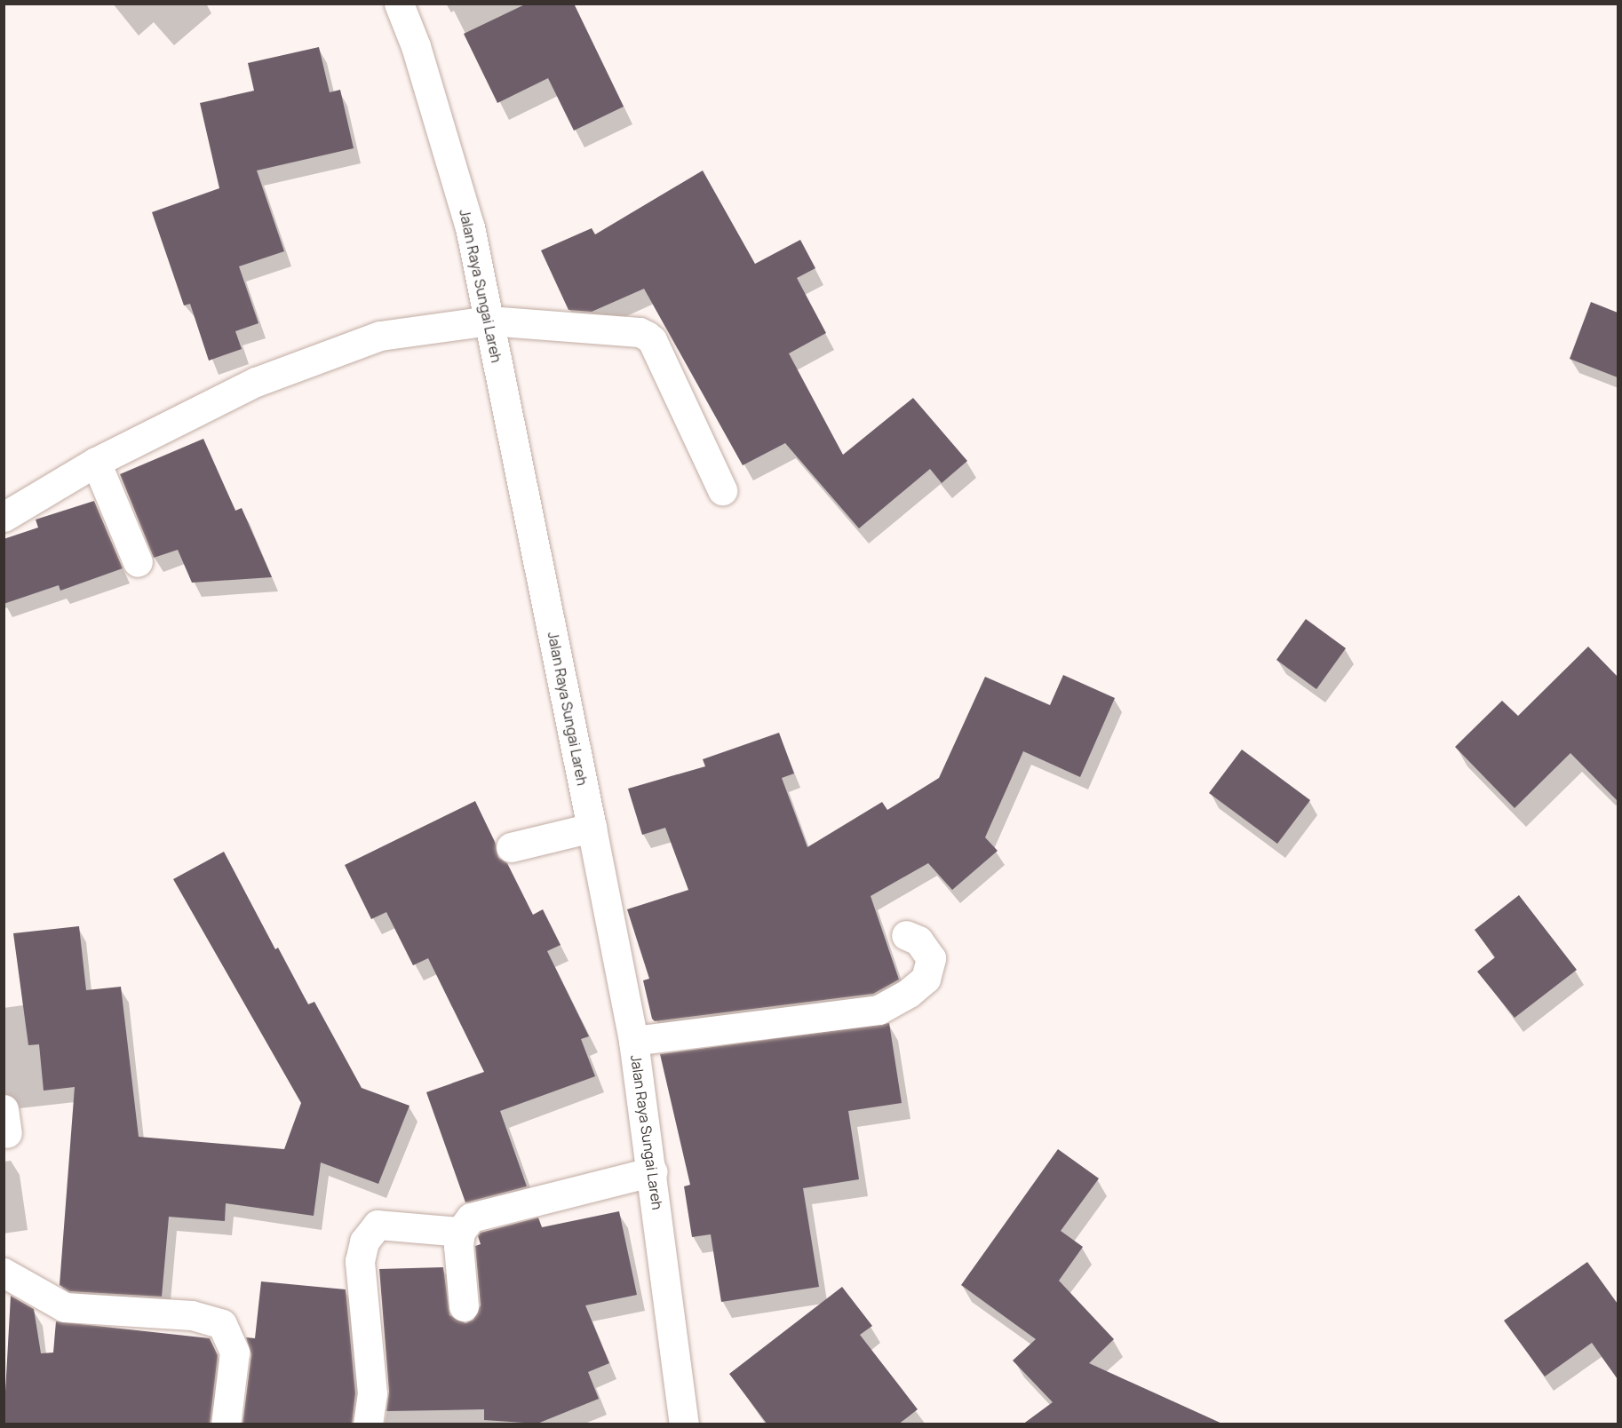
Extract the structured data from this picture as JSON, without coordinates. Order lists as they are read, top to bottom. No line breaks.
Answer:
{"streets":{"street":["Jalan Raya Sungai Lareh"]}}
